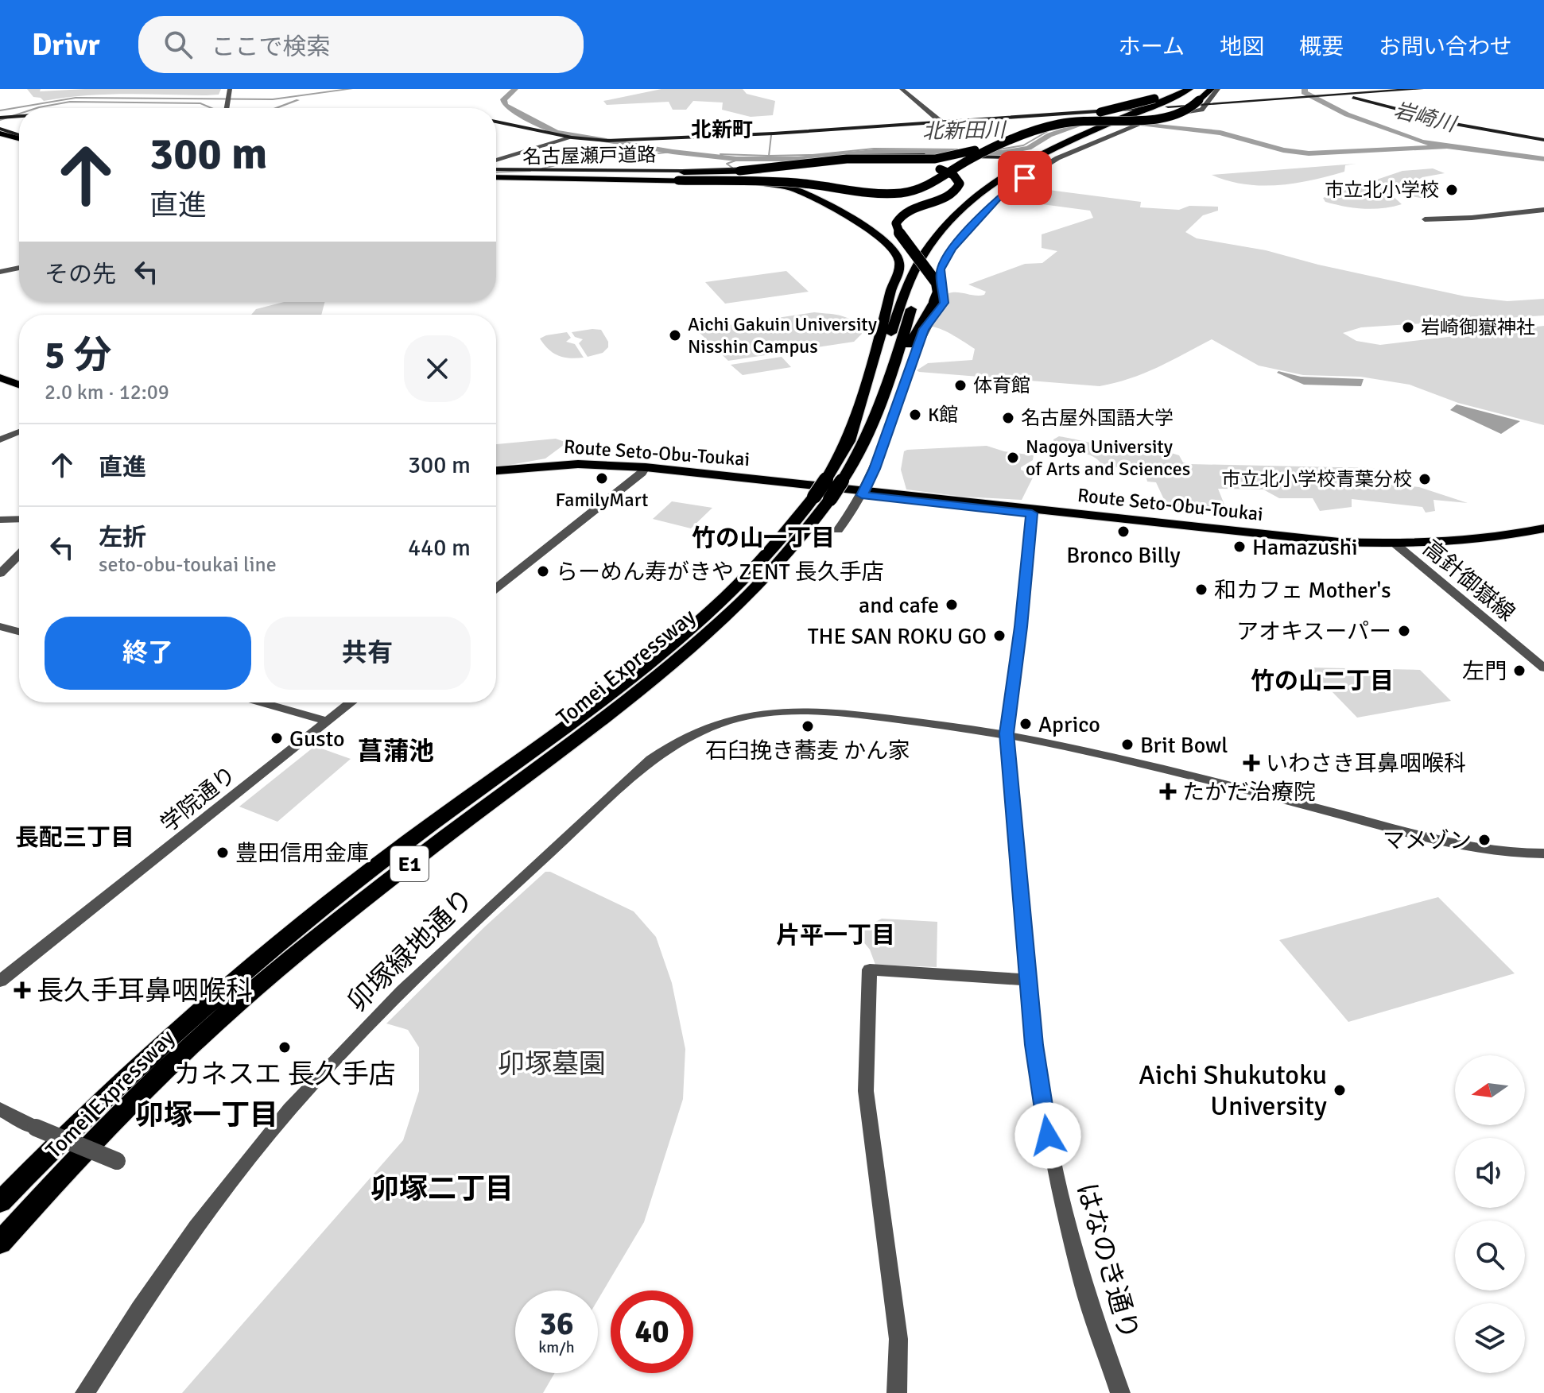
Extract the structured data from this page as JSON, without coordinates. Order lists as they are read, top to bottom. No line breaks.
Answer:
{"streets":{"highway":["名古屋瀬戸道路","Tomei Expressway","E1"],"main road":["Route Seto-Obu-Toukai"],"street":["高針御嶽線","学院通り","卯塚緑地通り","はなのき通り"]},"crossings":[["Route Seto-Obu-Toukai","高針御嶽線"],["卯塚緑地通り","はなのき通り"]],"districts":["北新町","竹の山一丁目","竹の山二丁目","菖蒲池","長配三丁目","片平一丁目","卯塚一丁目","卯塚二丁目"],"water":["岩崎川","北新田川"],"parks":["卯塚墓園"],"places":{"other":["市立北小学校","岩崎御嶽神社","Aichi Gakuin University Nisshin Campus","体育館","K館","名古屋外国語大学","Nagoya University of Arts and Sciences","FamilyMart","市立北小学校青葉分校","Bronco Billy","Hamazushi","らーめん寿がきや ZENT 長久手店","和カフェ Mother's","and cafe","アオキスーパー","THE SAN ROKU GO","左門","Aprico","石臼挽き蕎麦 かん家","Gusto","Brit Bowl","マメゾン","豊田信用金庫","カネスエ 長久手店","Aichi Shukutoku University"],"health":["いわさき耳鼻咽喉科","たかだ治療院","長久手耳鼻咽喉科"]},"north":"left","page":{"header":"Drivr","search":"ここで検索","nav":["ホーム","地図","概要","お問い合わせ"],"turn":["300 m","直進"],"then":"その先","heading":["5 分","2.0 km · 12:09"],"list":[{"name":"直進","value":"300 m"},{"name":"左折","note":"seto-obu-toukai line","value":"440 m"}],"buttons":["終了","共有"],"speed":"36 km/h","limit":"40"}}
